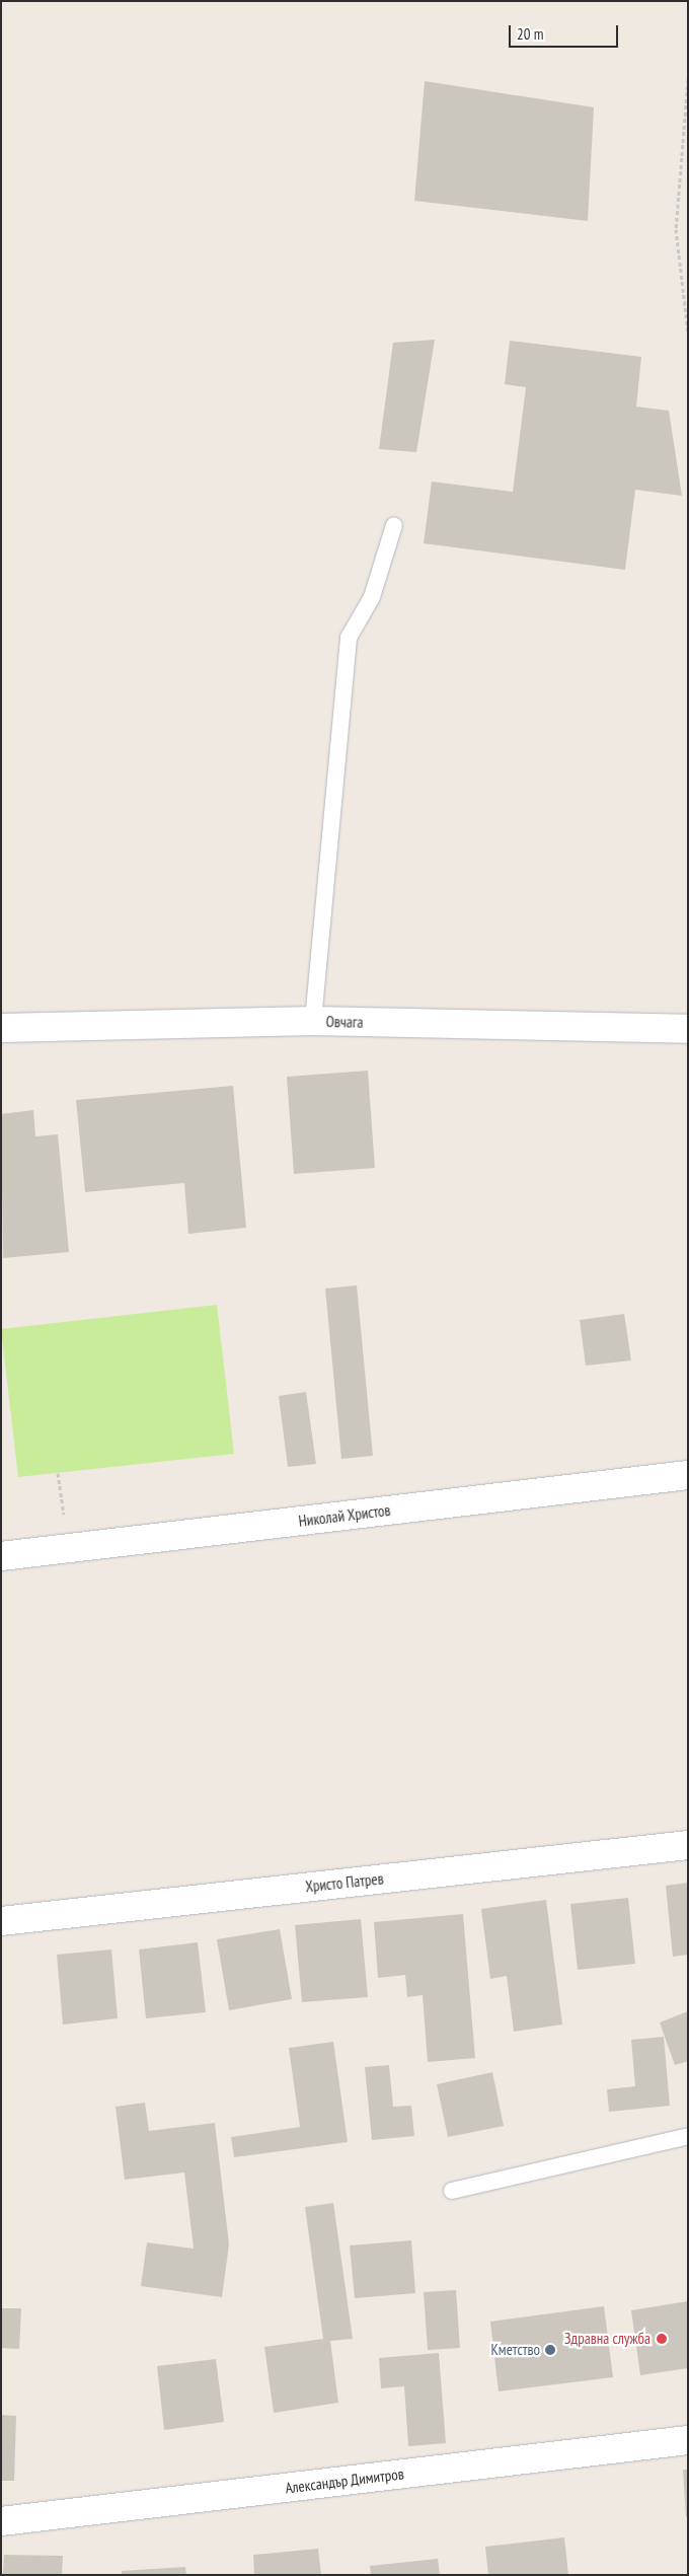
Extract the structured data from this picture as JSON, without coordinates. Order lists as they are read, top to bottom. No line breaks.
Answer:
{"streets":{"street":["Овчага","Николай Христов","Христо Патрев","Александър Димитров"]},"places":["Здравна служба","Кметство"],"scale_bar":"20 m"}
